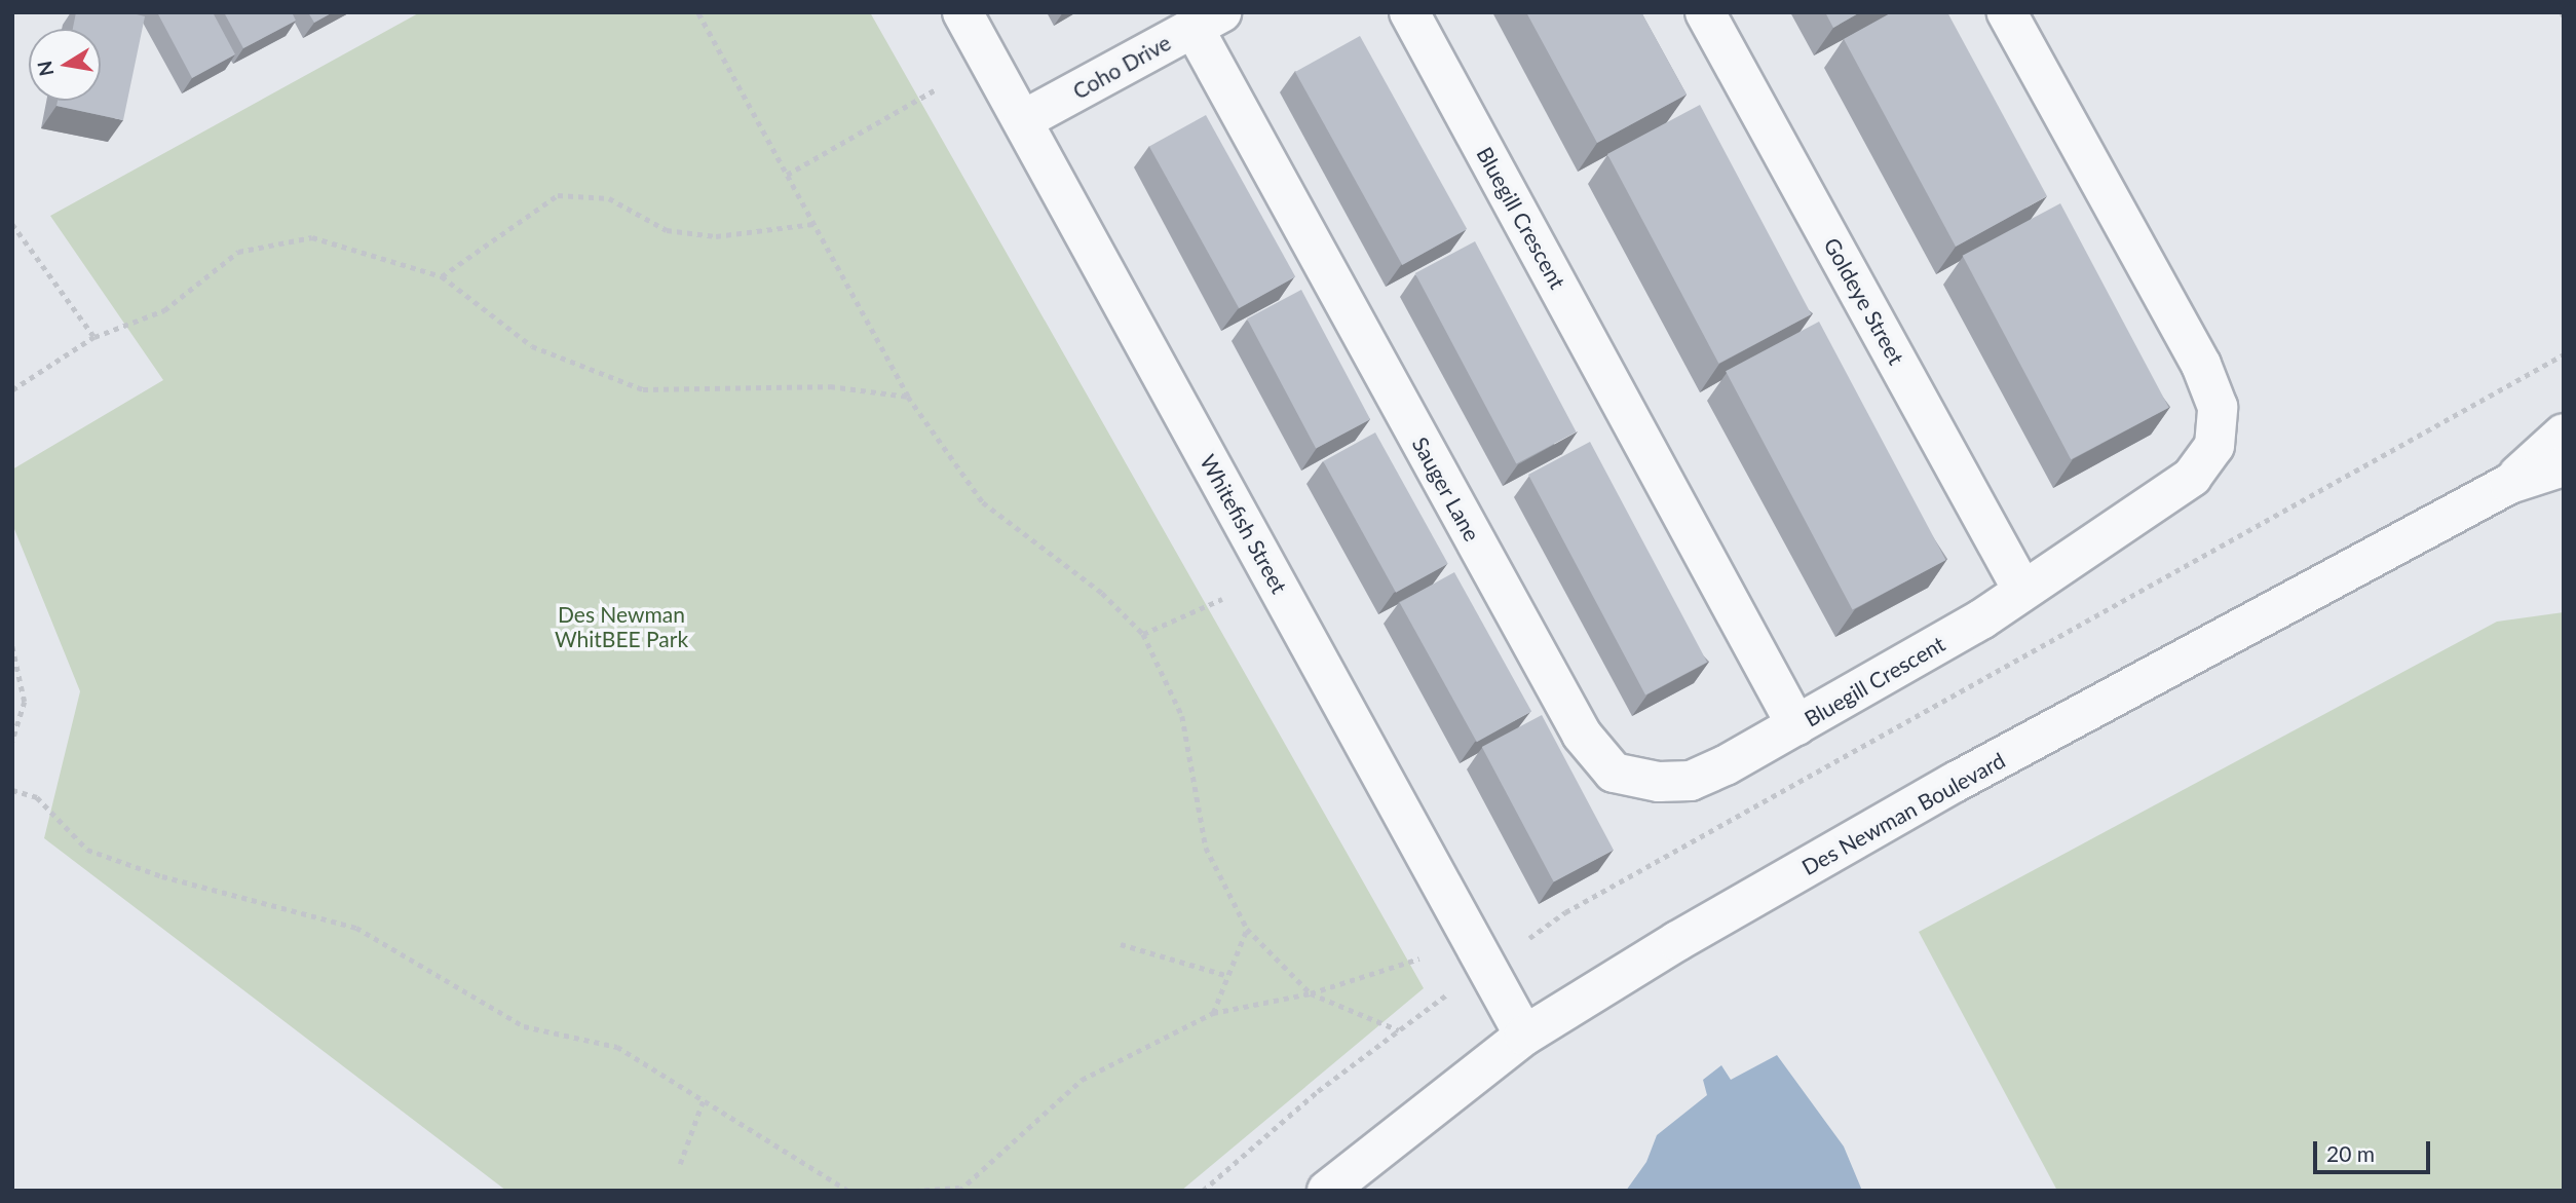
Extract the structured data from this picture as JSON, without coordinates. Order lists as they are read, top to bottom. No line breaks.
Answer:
{"streets":{"street":["Coho Drive","Bluegill Crescent","Goldeye Street","Sauger Lane","Whitefish Street","Des Newman Boulevard"]},"crossings":[["Coho Drive","Sauger Lane"],["Coho Drive","Whitefish Street"],["Bluegill Crescent","Goldeye Street"],["Bluegill Crescent","Sauger Lane"],["Whitefish Street","Des Newman Boulevard"]],"parks":["Des Newman WhitBEE Park"],"scale_bar":"20 m","north":"left"}
